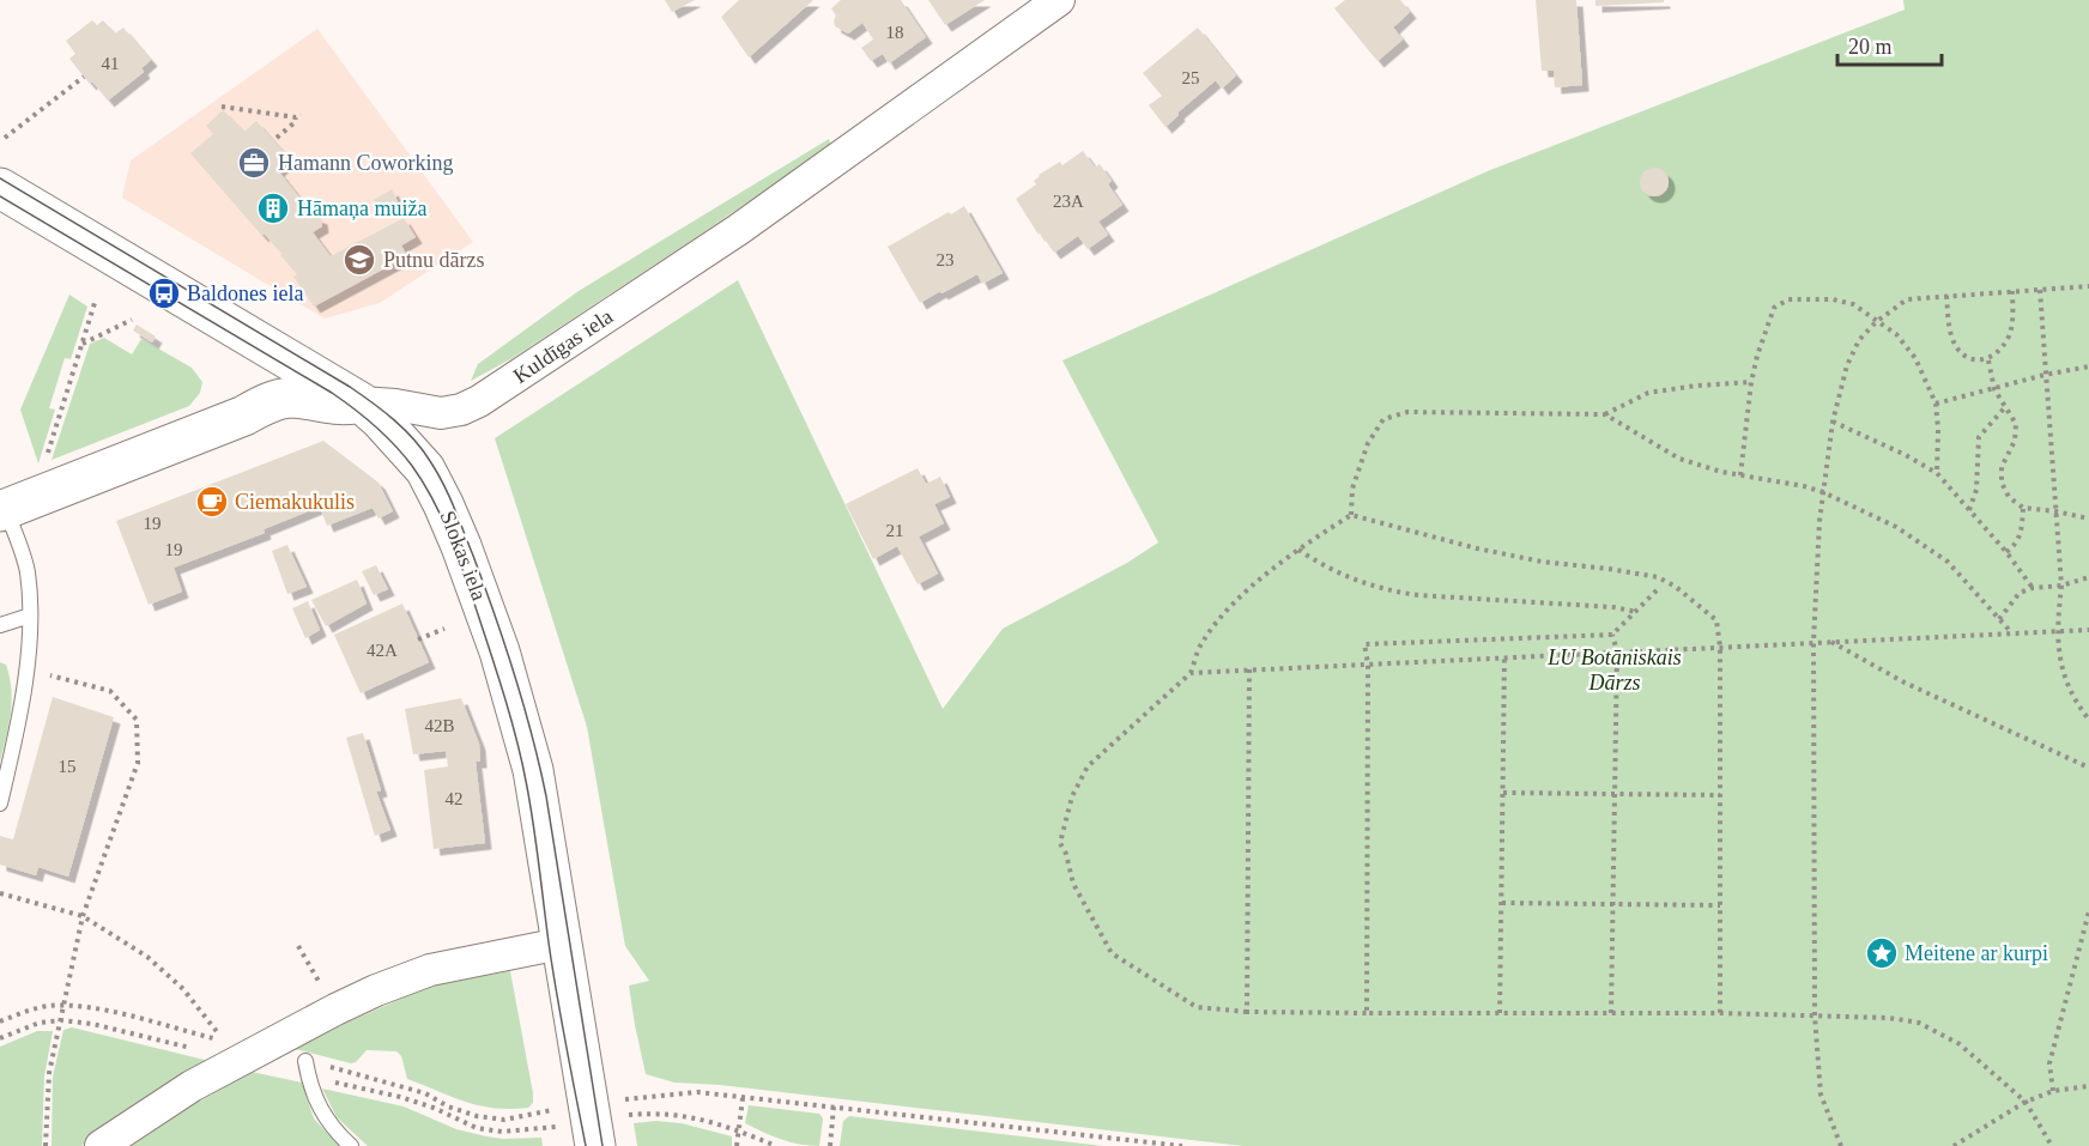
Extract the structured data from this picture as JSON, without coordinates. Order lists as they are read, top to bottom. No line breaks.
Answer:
{"streets":{"main road":["Kuldīgas iela","Slokas iela"]},"crossings":[["Kuldīgas iela","Slokas iela"]],"parks":["LU Botāniskais Dārzs"],"places":{"office":["Hamann Coworking"],"building":["Hāmaņa muiža"],"school or university":["Putnu dārzs"],"bus stop":["Baldones iela"],"cafe":["Ciemakukulis"],"place":["Meitene ar kurpi"]},"house_numbers":["18","41","25","23A","23","19","21","19","42A","42B","15","42"],"scale_bar":"20 m"}
